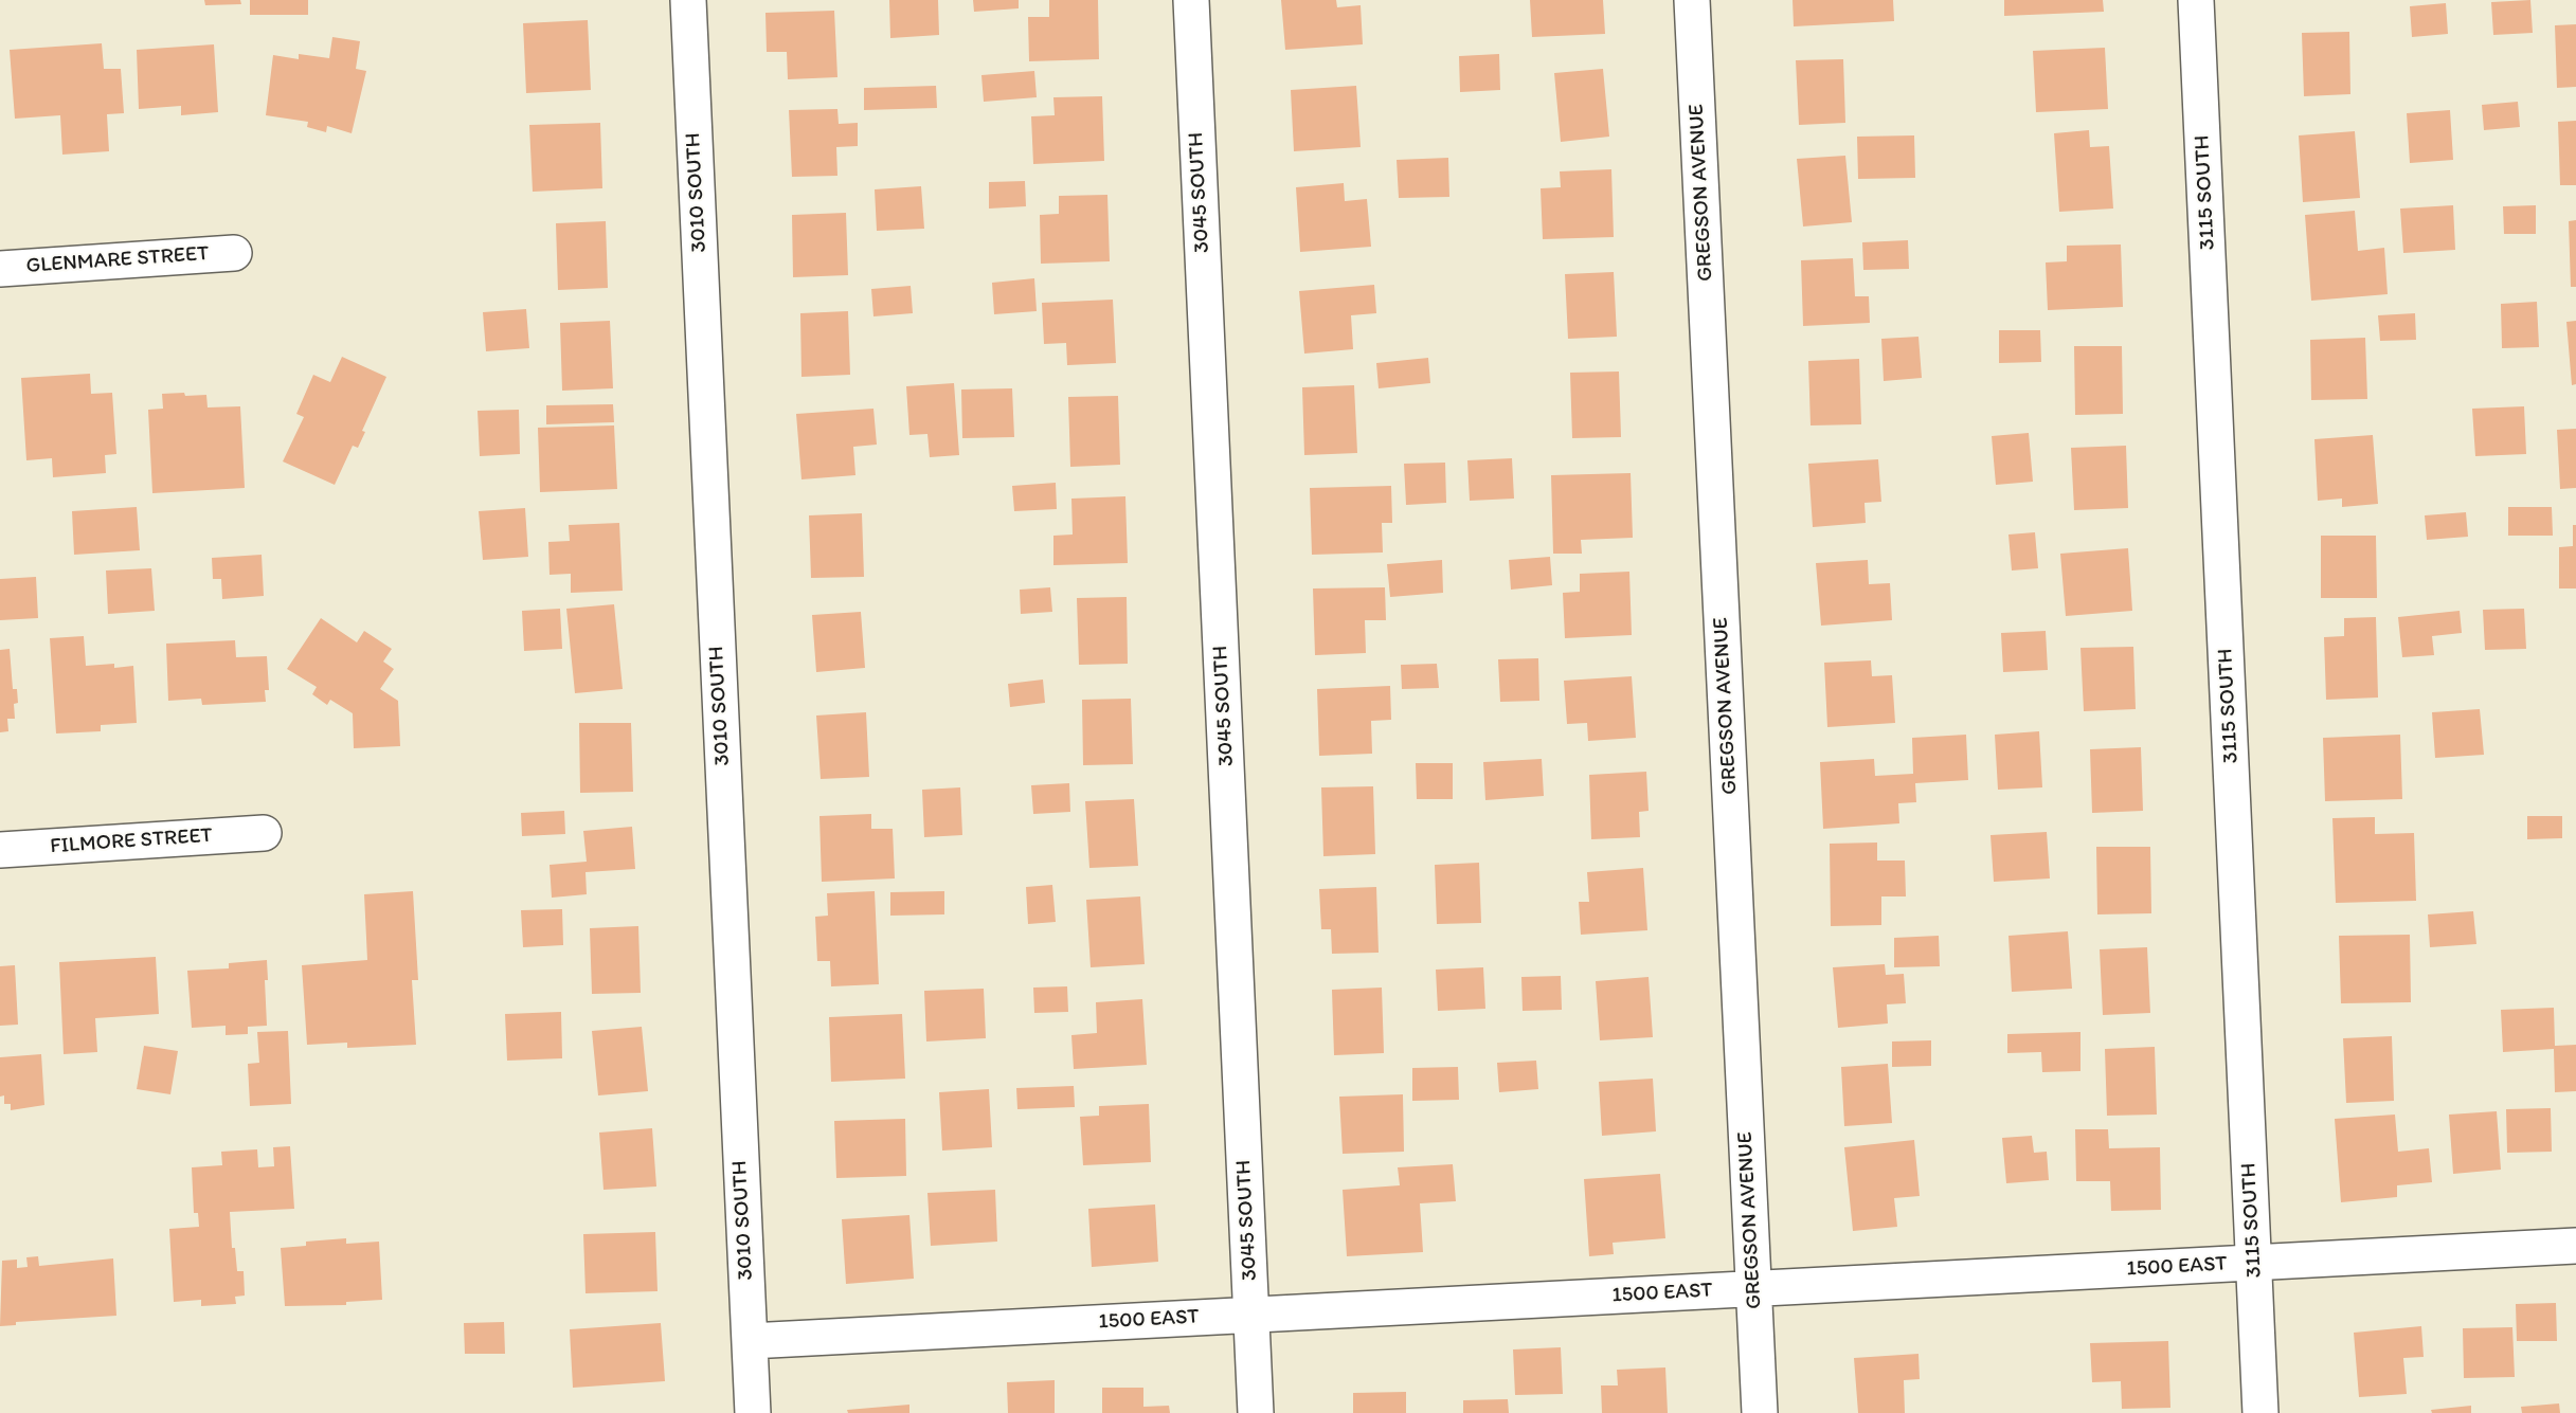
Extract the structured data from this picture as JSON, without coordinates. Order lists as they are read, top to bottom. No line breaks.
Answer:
{"streets":{"street":["3010 SOUTH","3045 SOUTH","GREGSON AVENUE","3115 SOUTH","GLENMARE STREET","FILMORE STREET","1500 EAST"]},"crossings":[["3010 SOUTH","1500 EAST"],["3045 SOUTH","1500 EAST"],["GREGSON AVENUE","1500 EAST"],["3115 SOUTH","1500 EAST"]]}
